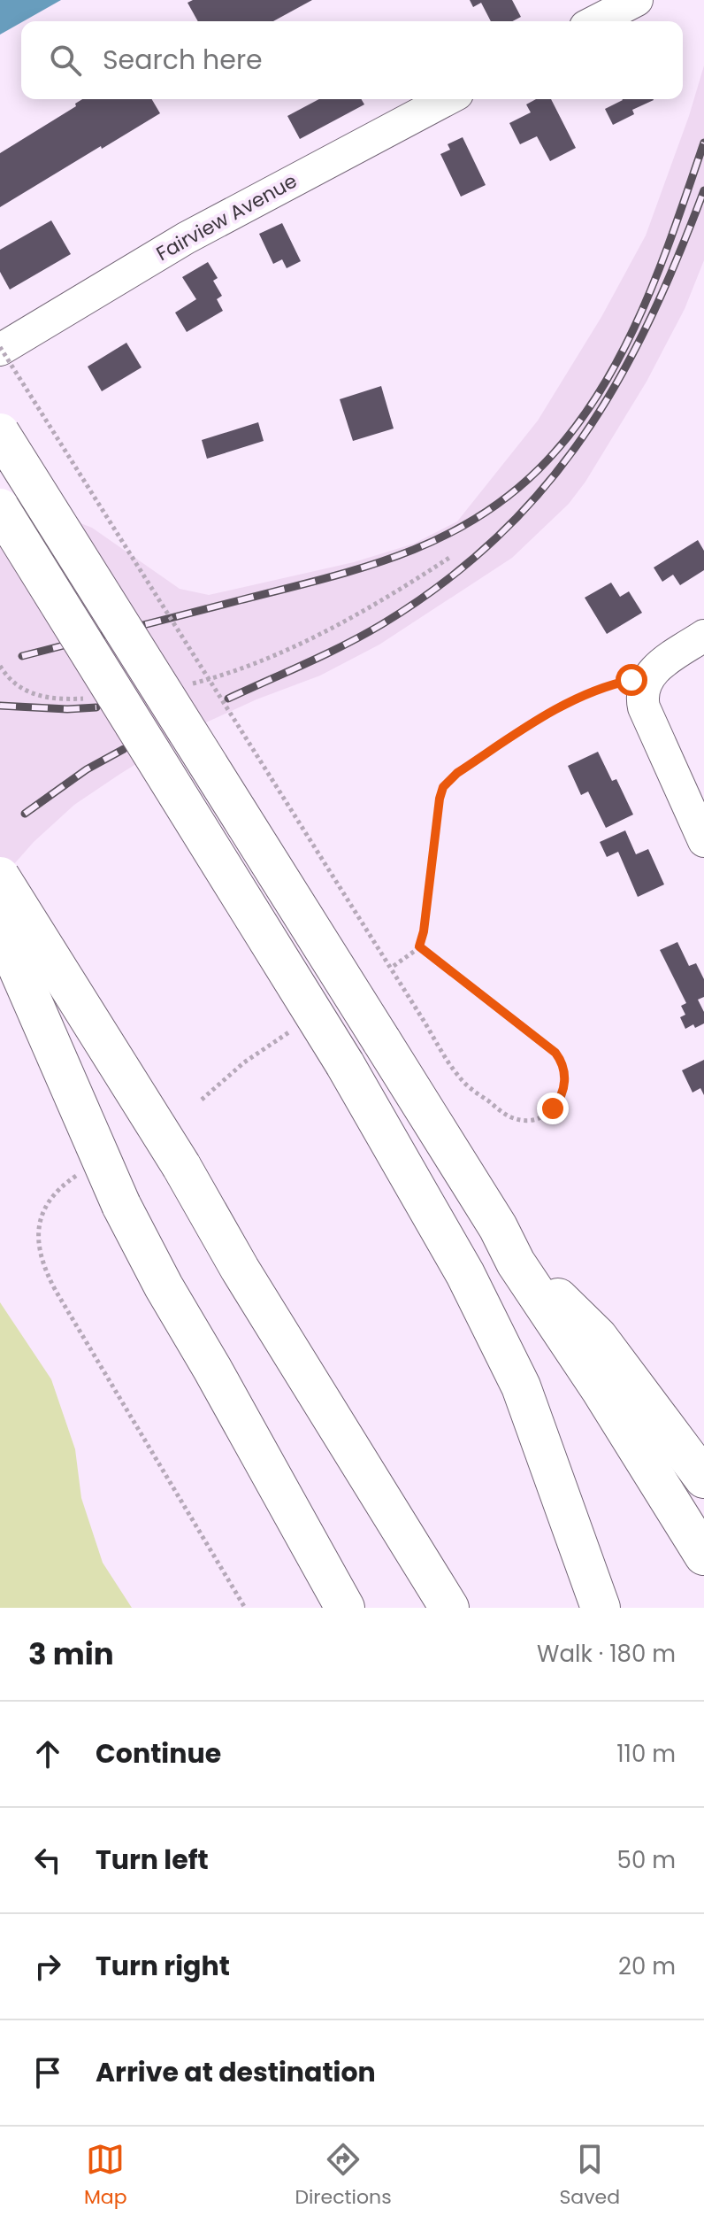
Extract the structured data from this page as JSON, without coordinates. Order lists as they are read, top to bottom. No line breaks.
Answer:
{"streets":{"street":["Fairview Avenue"]},"page":{"search":"Search here","heading":["3 min","Walk · 180 m"],"list":[["Continue","110 m"],["Turn left","50 m"],["Turn right","20 m"],"Arrive at destination"],"nav":["Map","Directions","Saved"]}}
